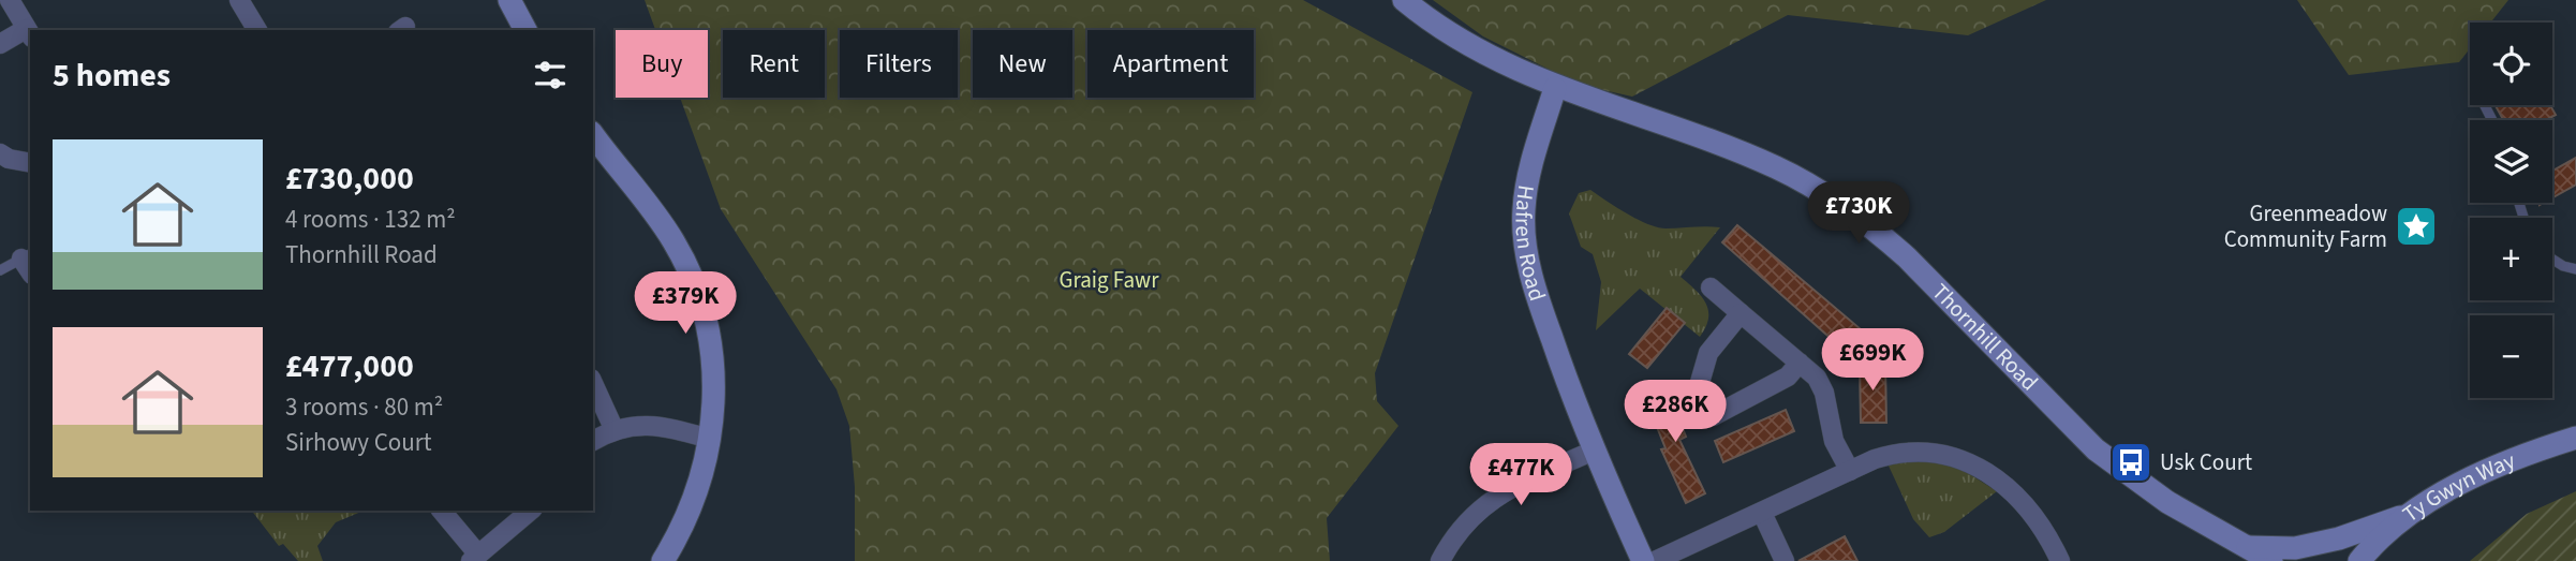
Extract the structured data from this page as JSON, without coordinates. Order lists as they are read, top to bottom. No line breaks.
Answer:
{"streets":{"street":["Hafren Road","Thornhill Road","Ty Gwyn Way"]},"crossings":[["Hafren Road","Thornhill Road"]],"parks":["Graig Fawr"],"places":{"place":["Greenmeadow Community Farm"],"bus stop":["Usk Court"]},"page":{"map_buttons":["+","−"],"chip":["Buy","Rent","Filters","New","Apartment"],"heading":"5 homes","list":[{"name":"£730,000","note":"4 rooms · 132 m² · Thornhill Road"},{"name":"£477,000","note":"3 rooms · 80 m² · Sirhowy Court"}],"price":["£730K","£379K","£699K","£286K","£477K"]}}
